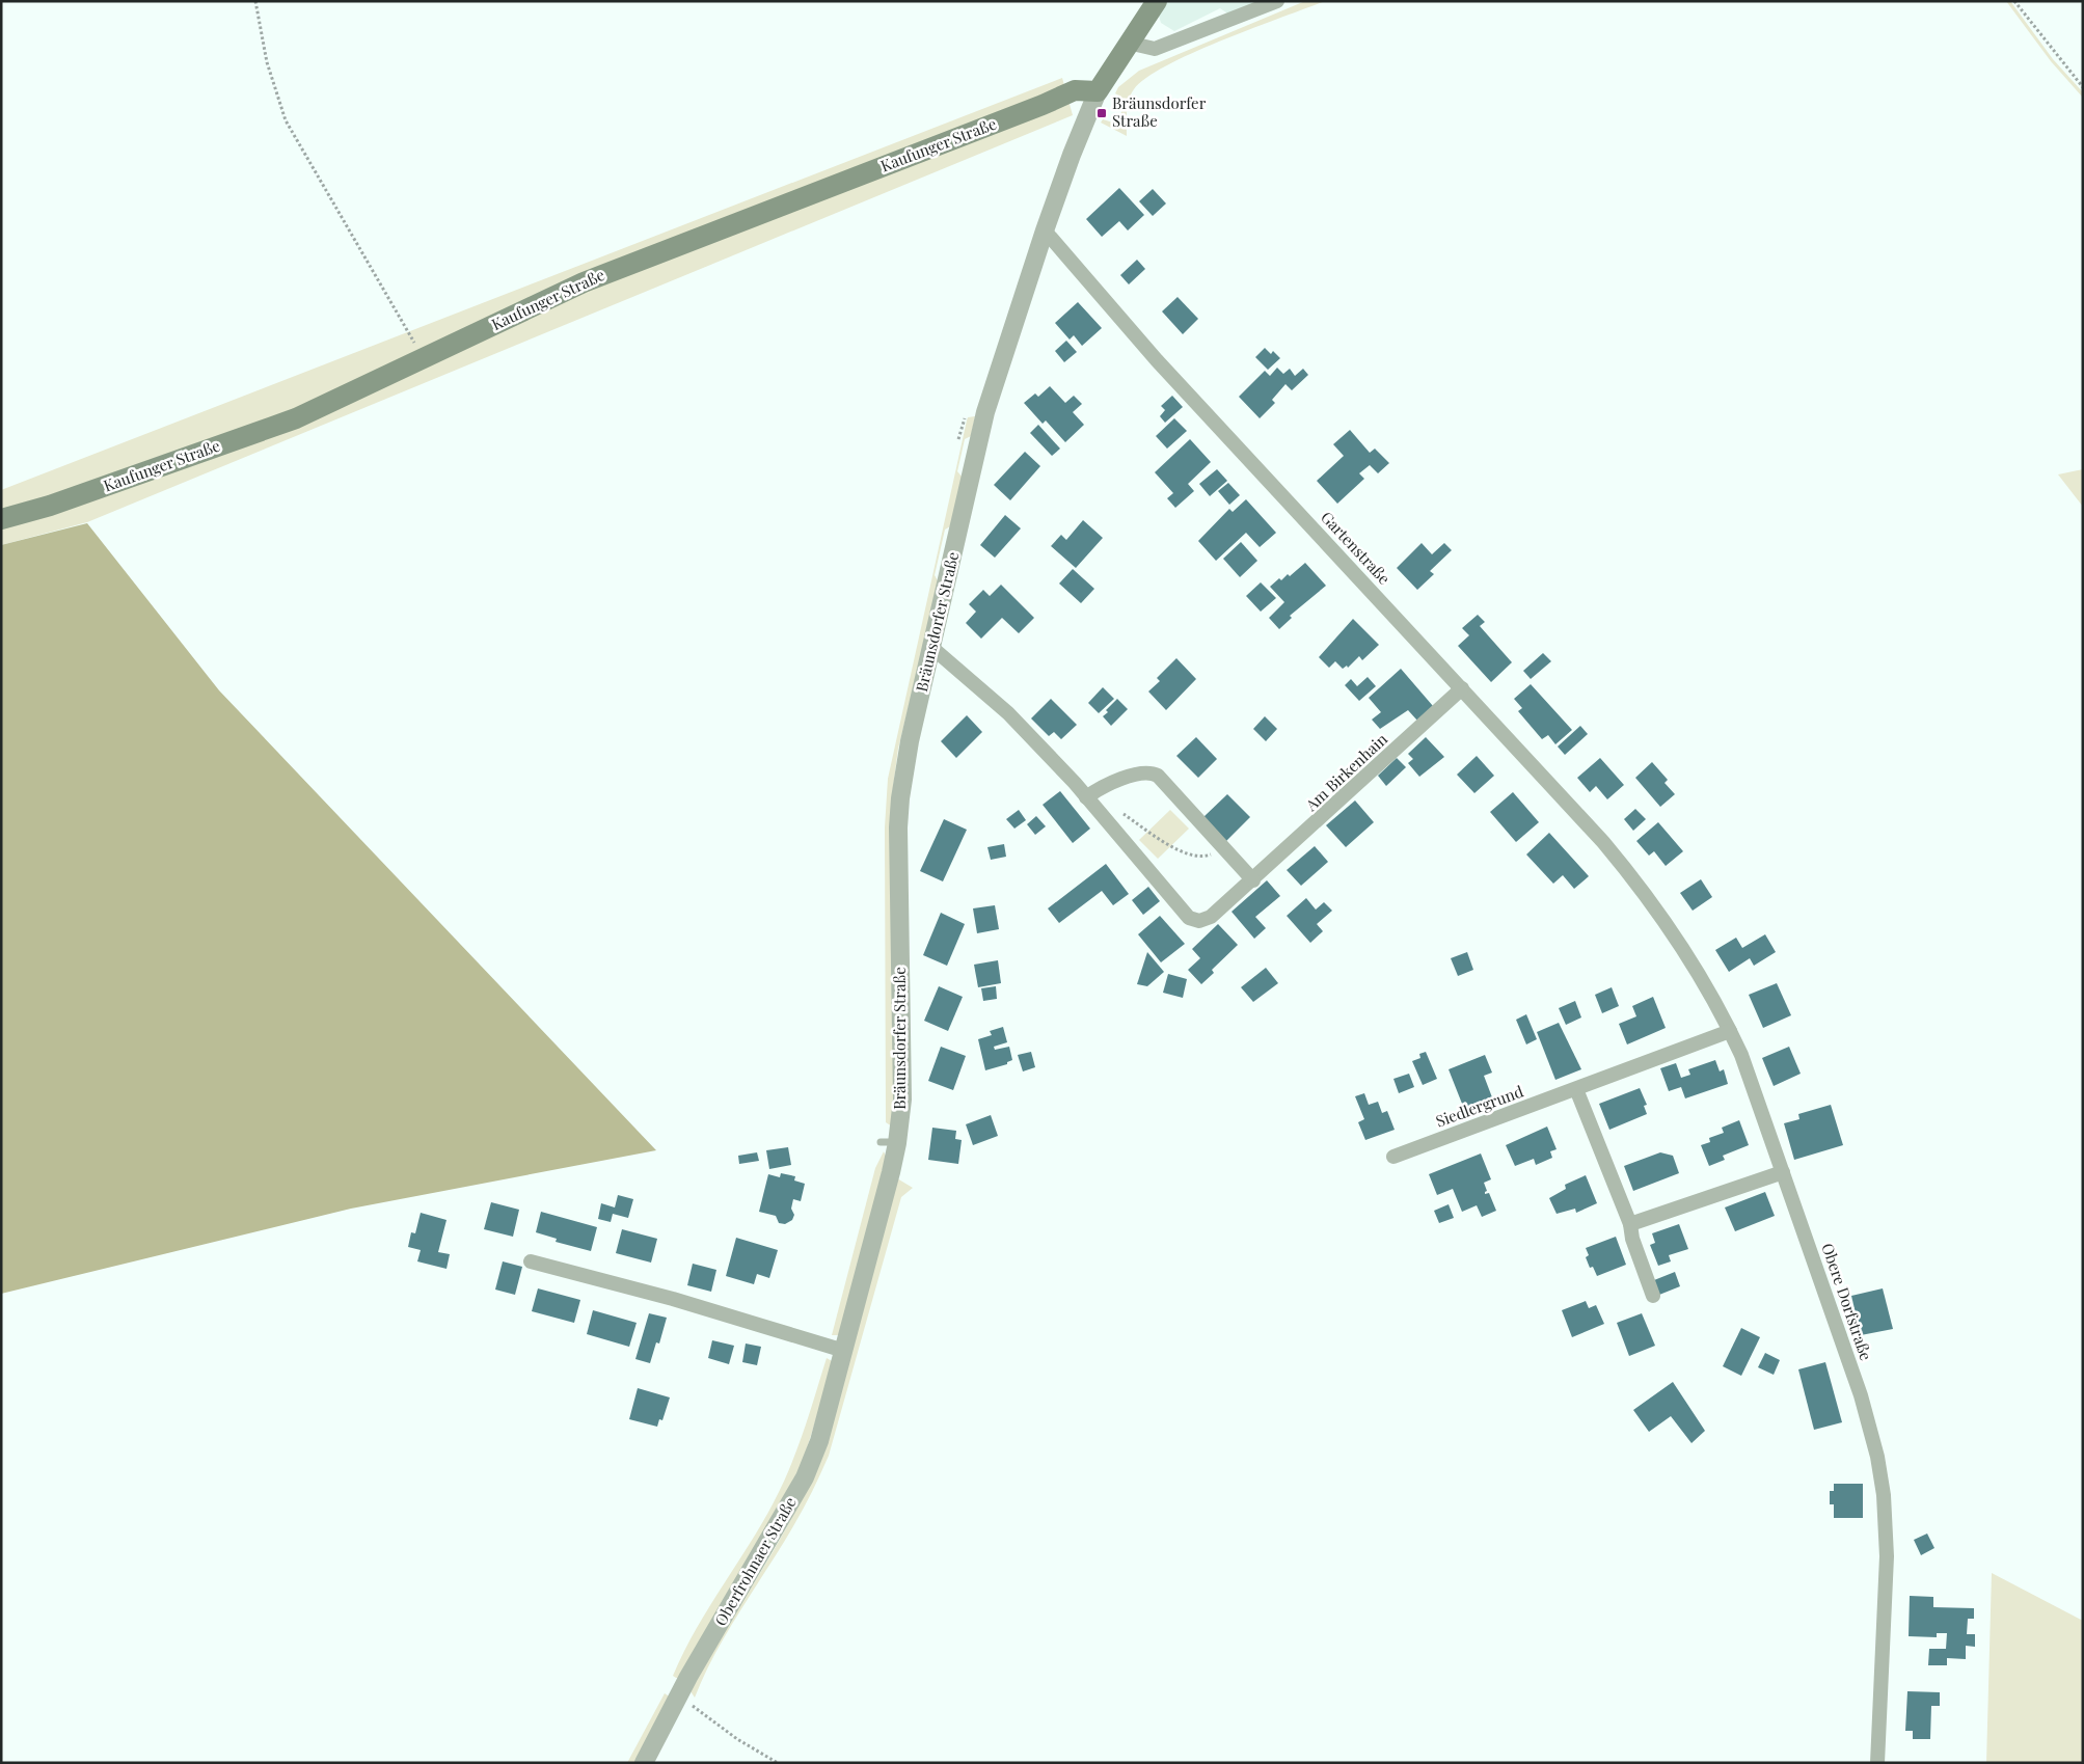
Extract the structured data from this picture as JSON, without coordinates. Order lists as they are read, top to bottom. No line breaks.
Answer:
{"streets":{"main road":["Kaufunger Straße"],"street":["Gartenstraße","Bräunsdorfer Straße","Am Birkenhain","Siedlergrund","Obere Dorfstraße","Oberfrohnaer Straße"]},"crossings":[["Kaufunger Straße","Bräunsdorfer Straße"],["Gartenstraße","Bräunsdorfer Straße"],["Gartenstraße","Am Birkenhain"],["Gartenstraße","Obere Dorfstraße"],["Bräunsdorfer Straße","Am Birkenhain"],["Bräunsdorfer Straße","Oberfrohnaer Straße"],["Siedlergrund","Obere Dorfstraße"]],"places":{"transit":["Bräunsdorfer Straße"]}}
